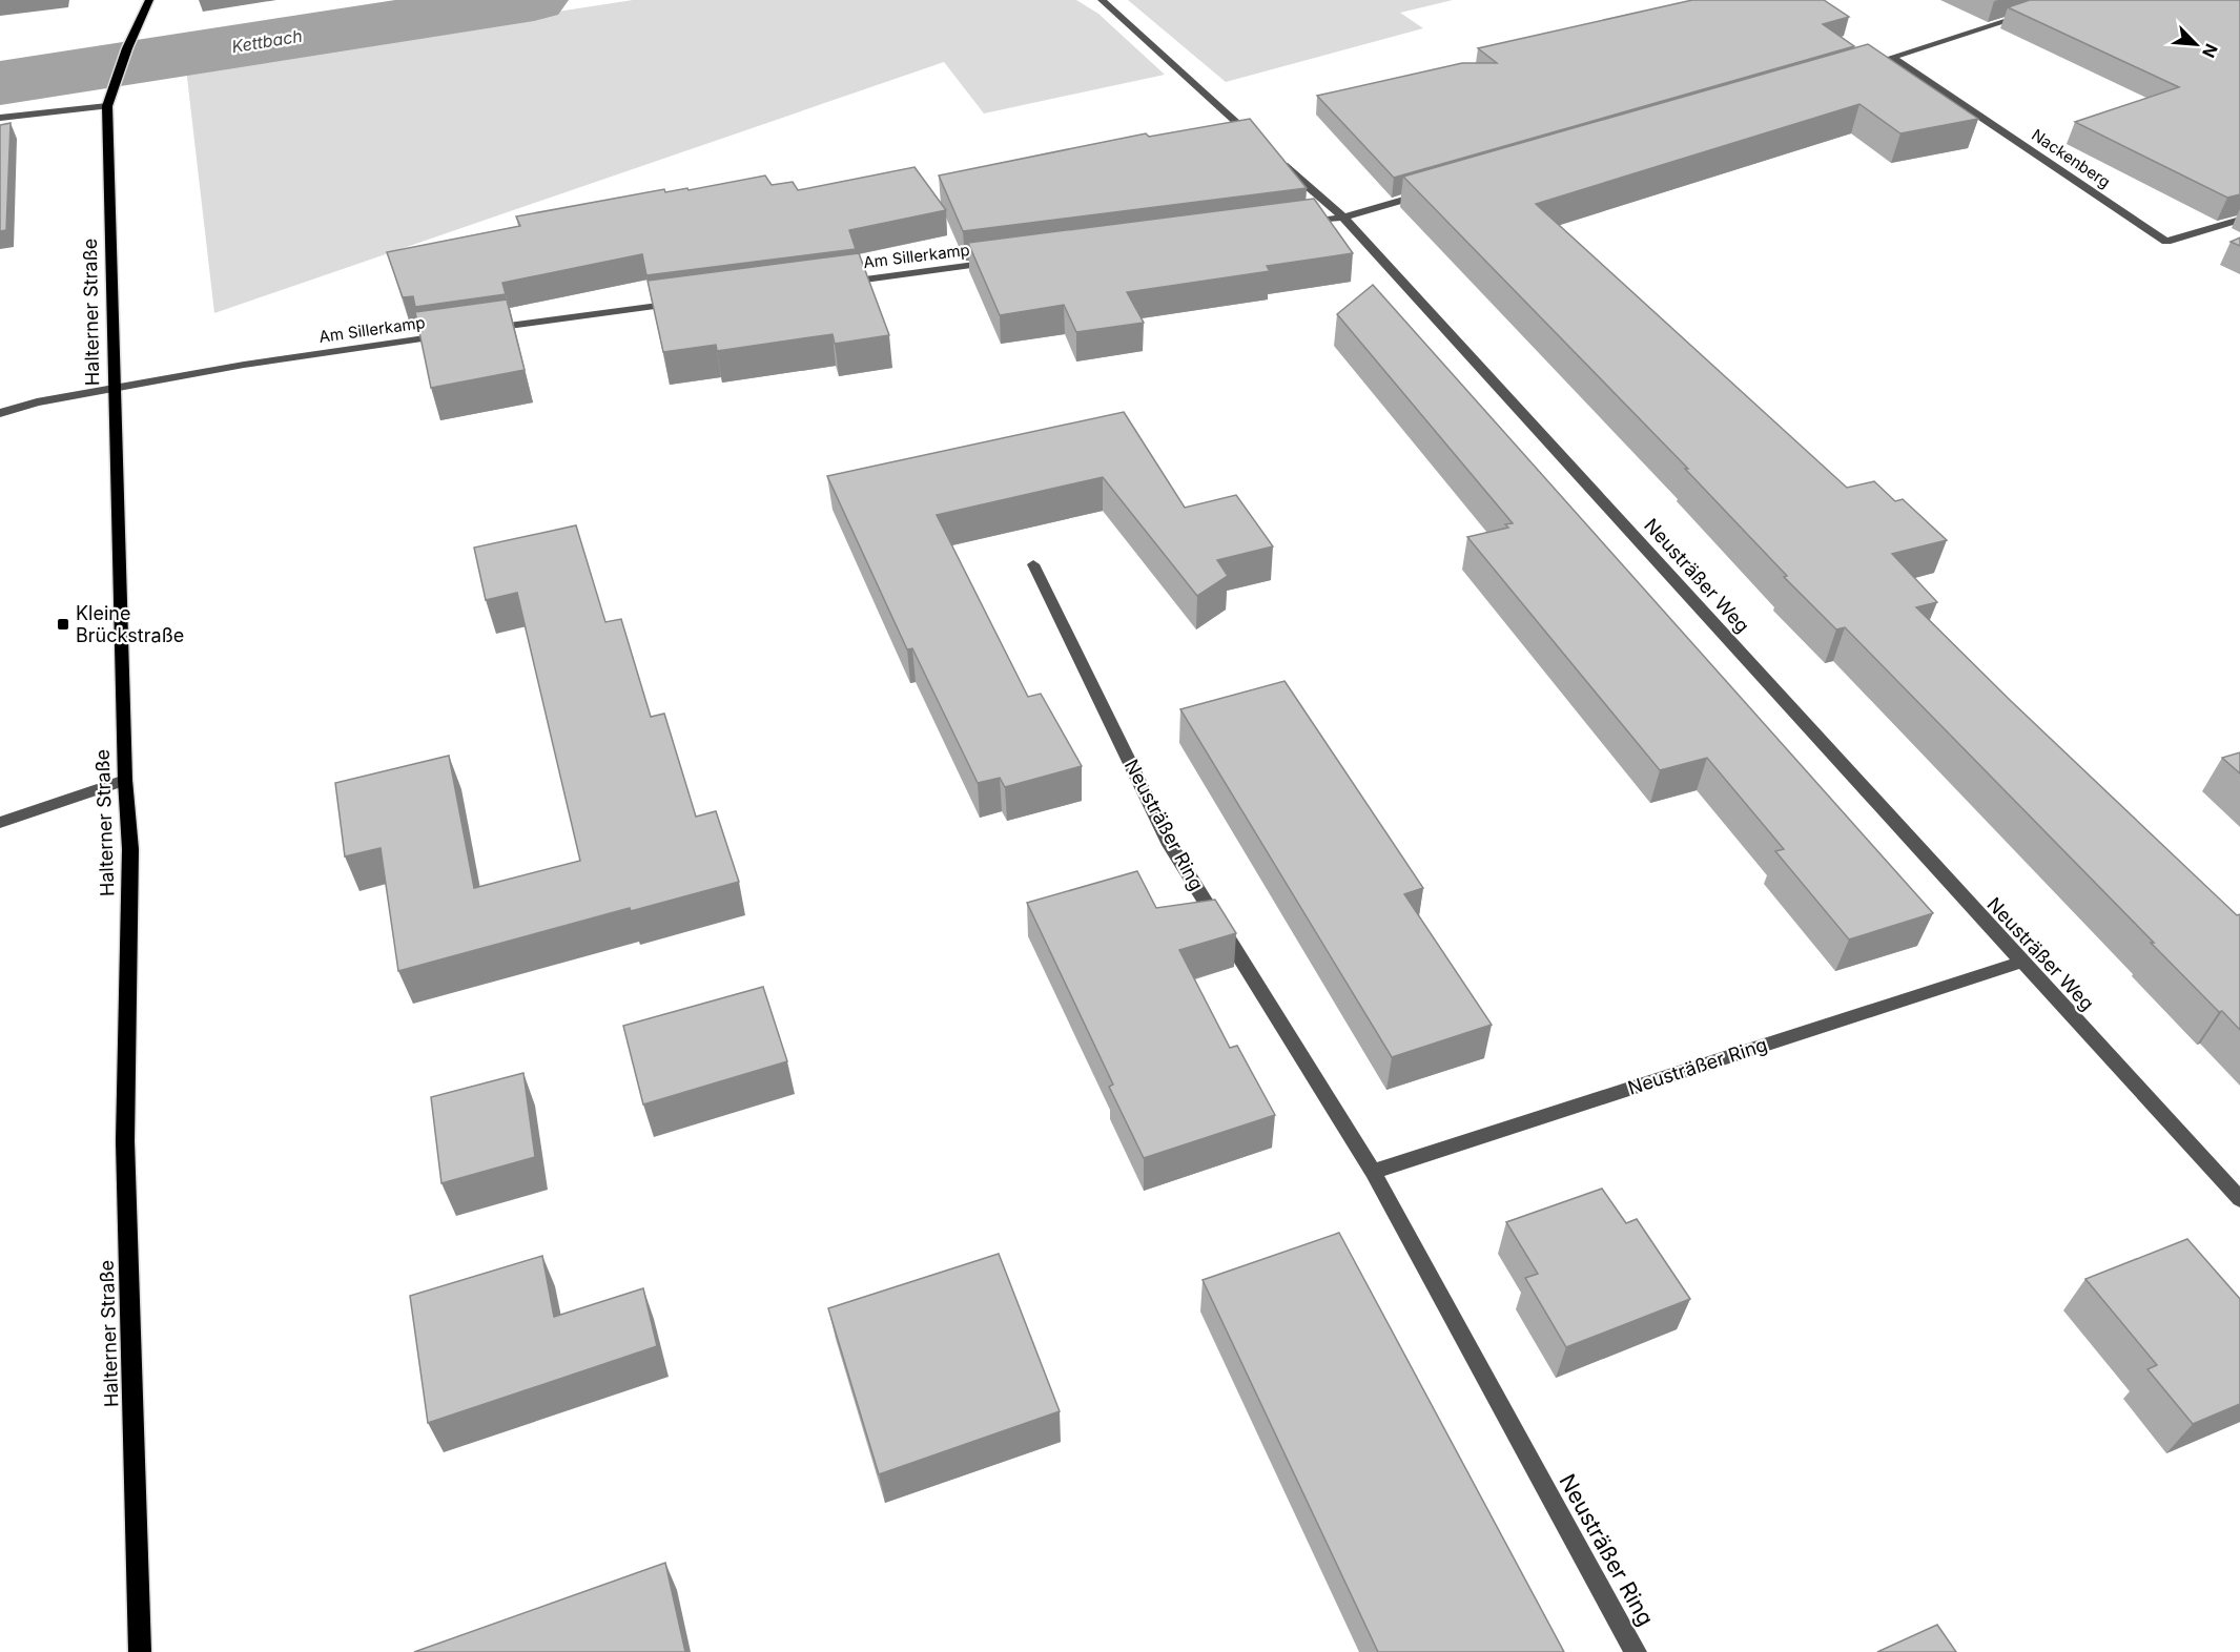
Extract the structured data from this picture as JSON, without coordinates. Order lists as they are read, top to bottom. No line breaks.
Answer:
{"streets":{"main road":["Halterner Straße"],"street":["Nackenberg","Am Sillerkamp","Neusträßer Weg","Neusträßer Ring"]},"crossings":[["Am Sillerkamp","Halterner Straße"],["Neusträßer Weg","Neusträßer Ring"]],"water":["Kettbach"],"places":{"transit":["Kleine Brückstraße"]},"north":"bottom right"}
